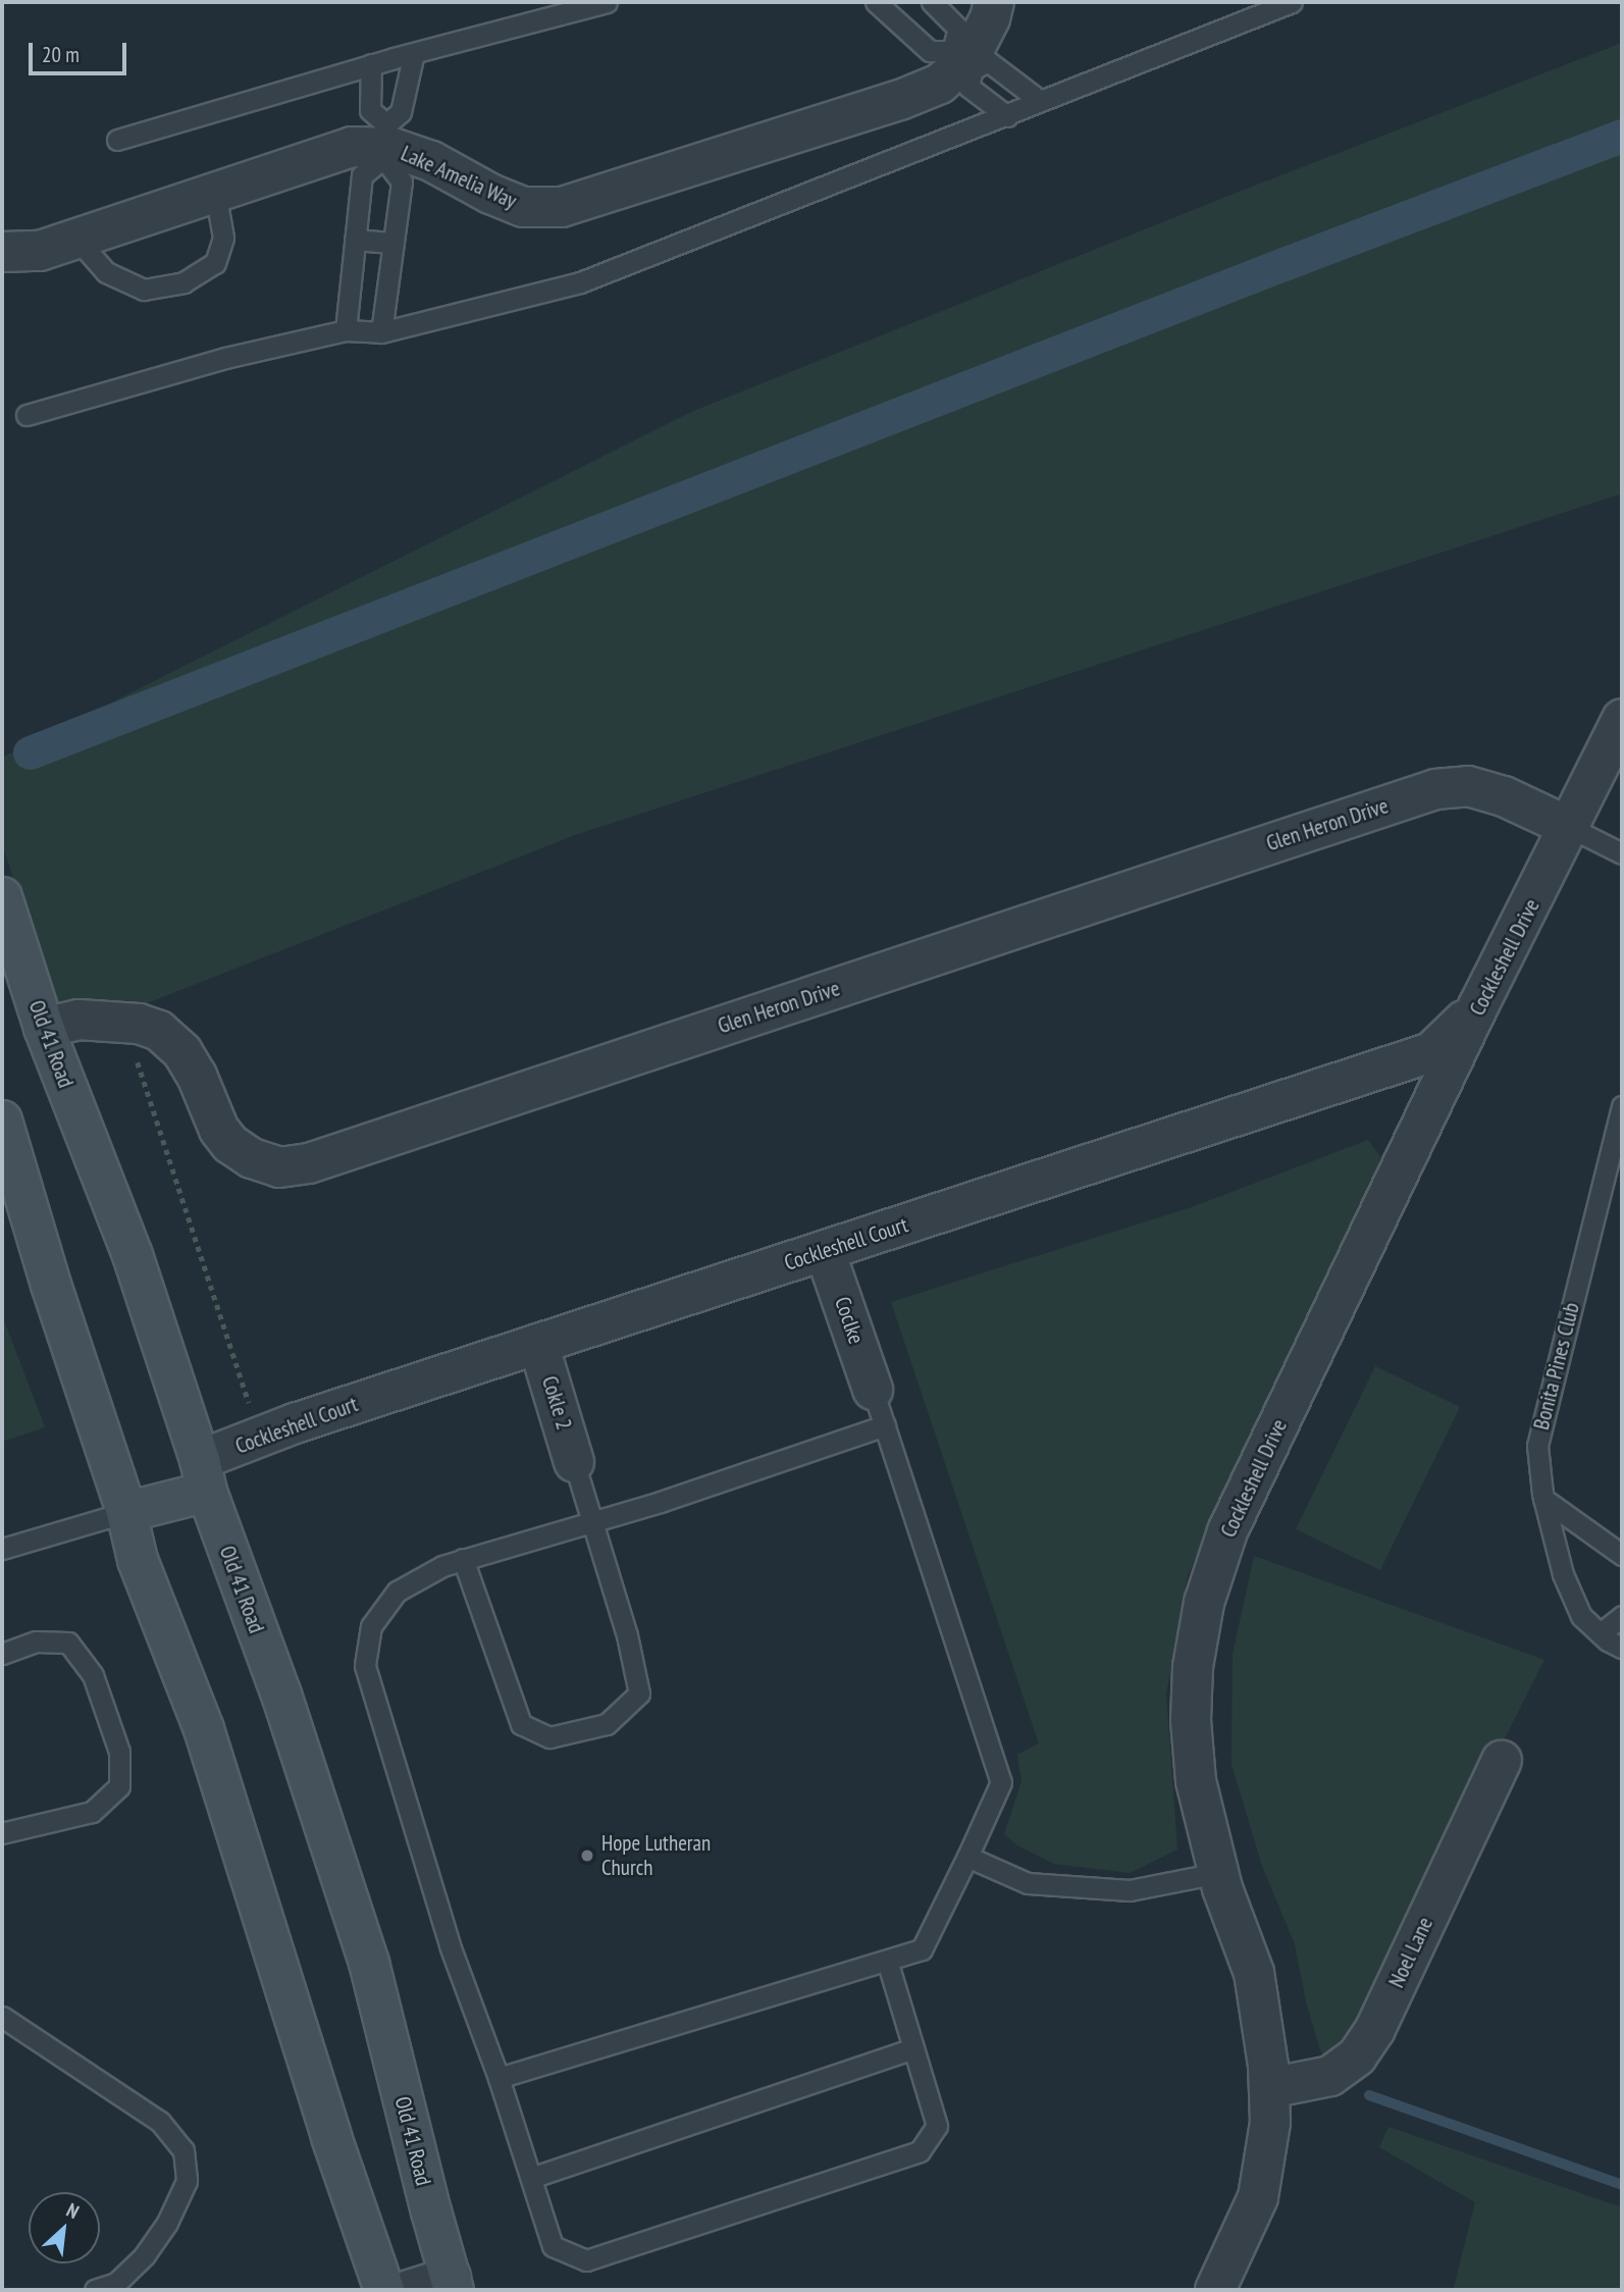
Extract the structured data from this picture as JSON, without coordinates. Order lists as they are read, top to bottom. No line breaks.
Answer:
{"streets":{"street":["Lake Amelia Way","Glen Heron Drive","Cockleshell Drive","Old 41 Road","Cockleshell Court","Coclke","Cokle 2","Noel Lane"],"lane":["Bonita Pines Club"]},"crossings":[["Glen Heron Drive","Cockleshell Drive"],["Glen Heron Drive","Old 41 Road"],["Cockleshell Drive","Cockleshell Court"],["Cockleshell Drive","Noel Lane"],["Old 41 Road","Cockleshell Court"],["Cockleshell Court","Coclke"],["Cockleshell Court","Cokle 2"]],"places":["Hope Lutheran Church"],"scale_bar":"20 m","north":"top right"}
